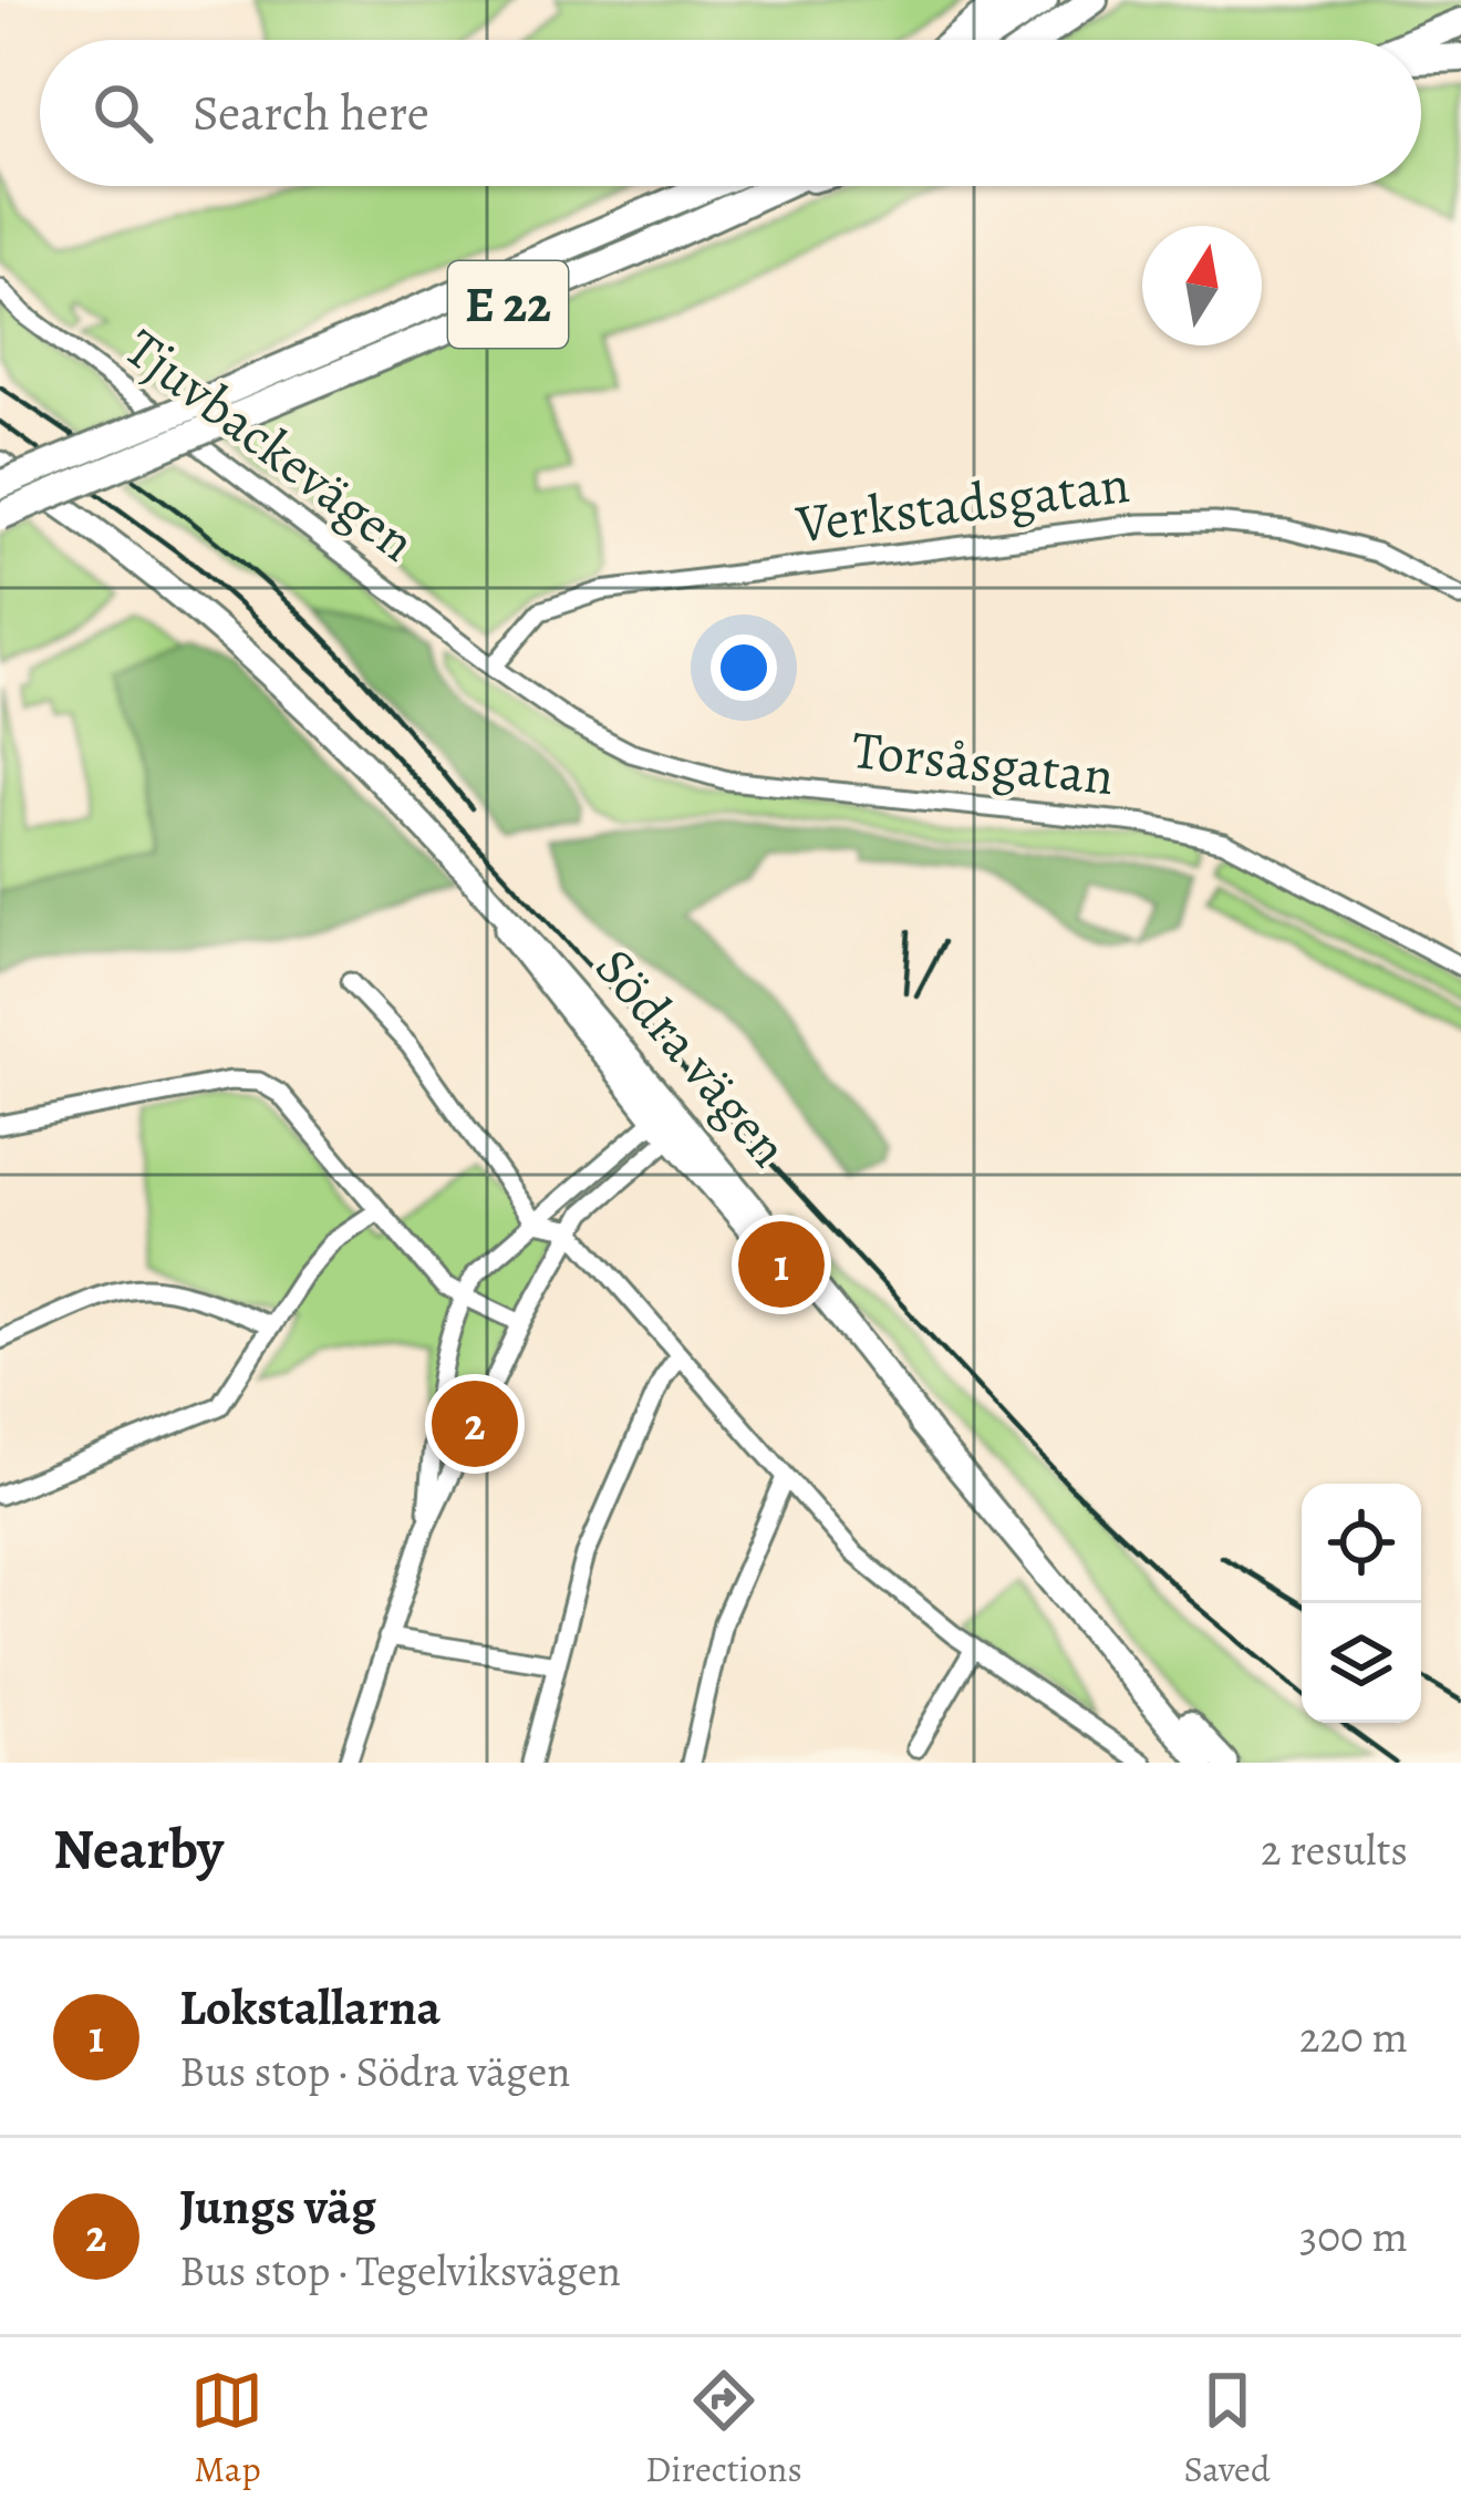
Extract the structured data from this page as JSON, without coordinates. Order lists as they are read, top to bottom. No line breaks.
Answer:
{"streets":{"highway":["E 22"],"main road":["Södra vägen"],"street":["Tjuvbackevägen","Verkstadsgatan","Torsåsgatan"]},"crossings":[["Tjuvbackevägen","Verkstadsgatan"],["Tjuvbackevägen","Torsåsgatan"],["Verkstadsgatan","Torsåsgatan"]],"north":"top","page":{"search":"Search here","pins":["1","2"],"heading":["Nearby","2 results"],"list":[{"mark":"1","name":"Lokstallarna","note":"Bus stop · Södra vägen","value":"220 m"},{"mark":"2","name":"Jungs väg","note":"Bus stop · Tegelviksvägen","value":"300 m"}],"nav":["Map","Directions","Saved"]}}
